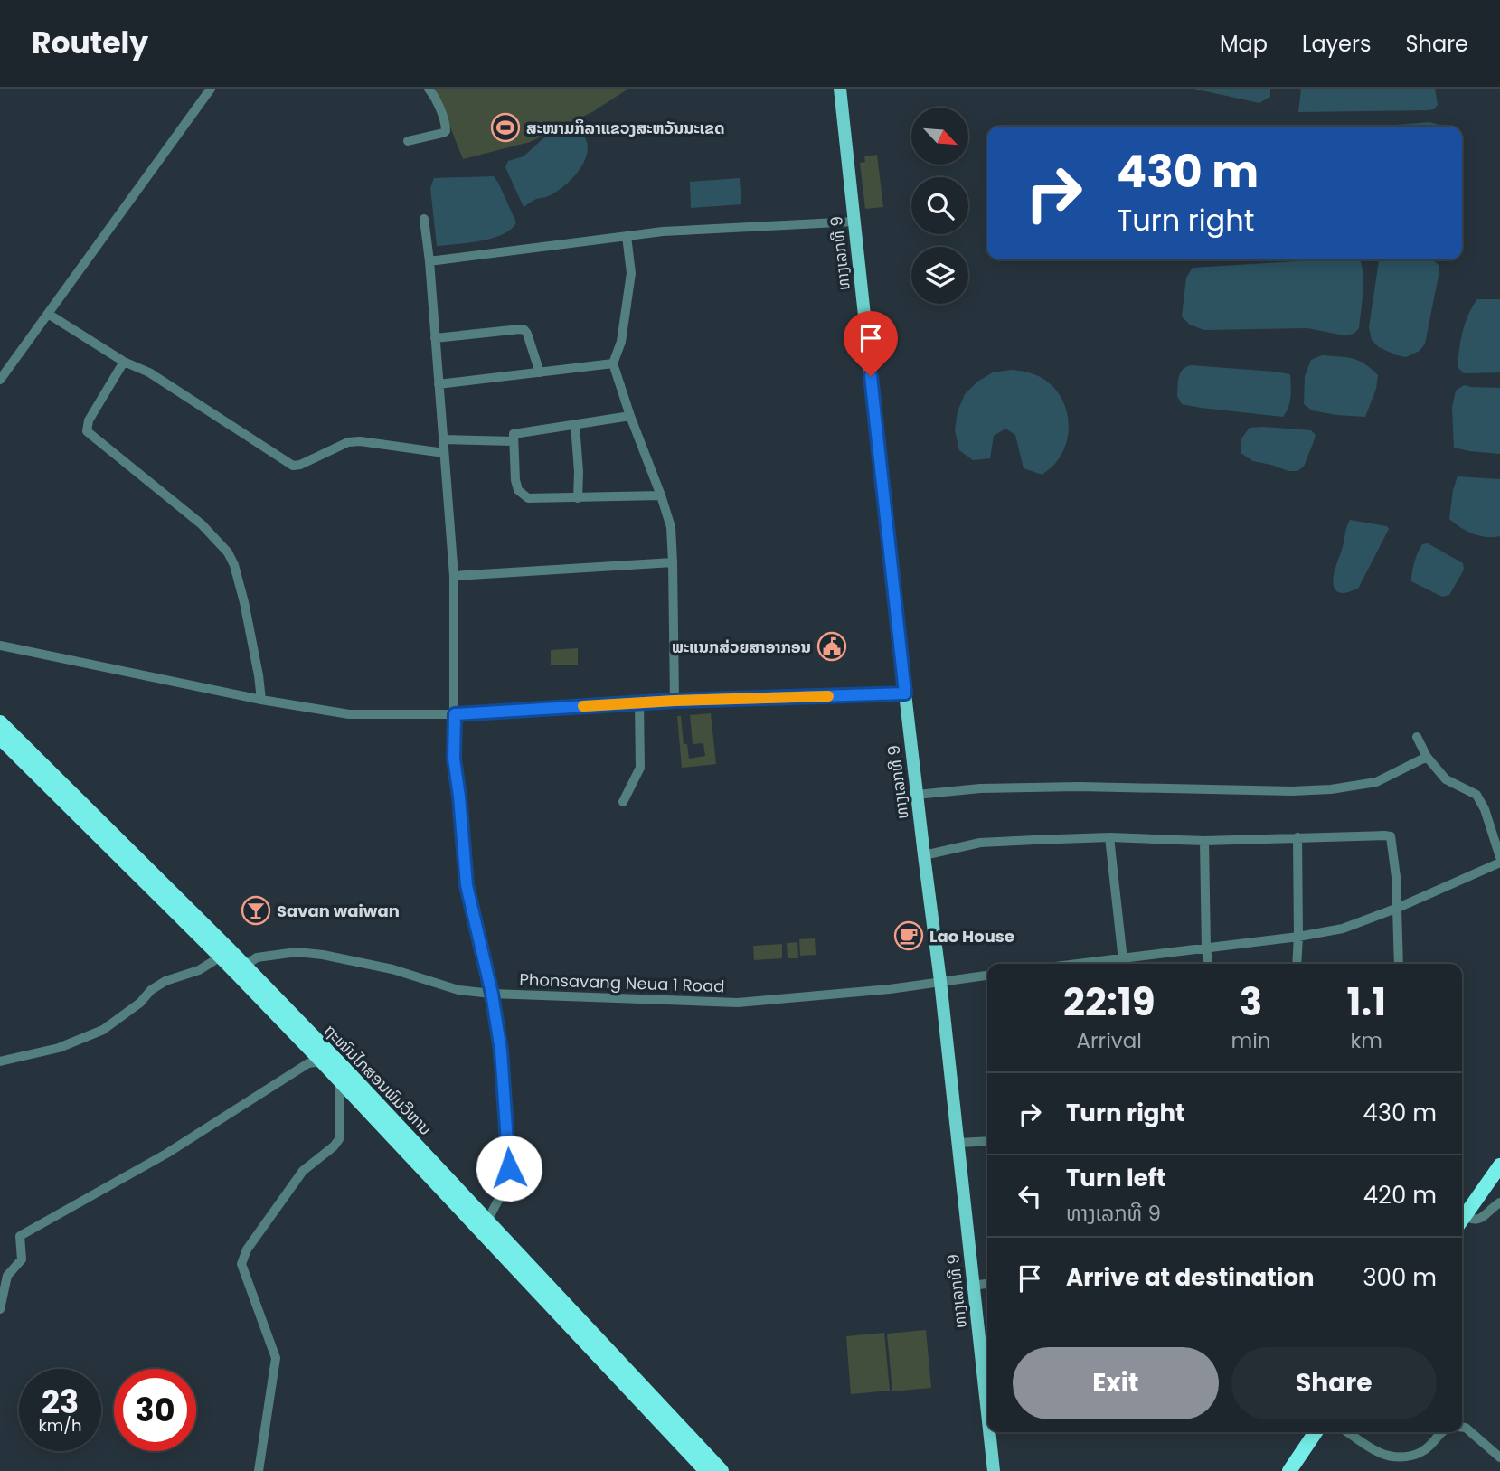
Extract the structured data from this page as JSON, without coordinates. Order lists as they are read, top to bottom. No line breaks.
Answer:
{"streets":{"highway":["ຖະໜົນໄກສອນພົມວິຫານ"],"main road":["ທາງເລກທີ 9"],"street":["Phonsavang Neua 1 Road"]},"crossings":[["ທາງເລກທີ 9","Phonsavang Neua 1 Road"],["Phonsavang Neua 1 Road","ຖະໜົນໄກສອນພົມວິຫານ"]],"places":{"sports":["ສະໜາມກິລາແຂວງສະຫວັນນະເຂດ"],"public building":["ພະແນກສ່ວຍສາອາກອນ"],"bar":["Savan waiwan"],"cafe":["Lao House"]},"north":"bottom right","page":{"header":"Routely","nav":["Map","Layers","Share"],"turn":["430 m","Turn right"],"eta":["22:19","Arrival","3","min","1.1","km"],"list":[{"name":"Turn right","value":"430 m"},{"name":"Turn left","note":"ທາງເລກທີ 9","value":"420 m"},{"name":"Arrive at destination","value":"300 m"}],"buttons":["Exit","Share"],"speed":"23 km/h","limit":"30"}}
